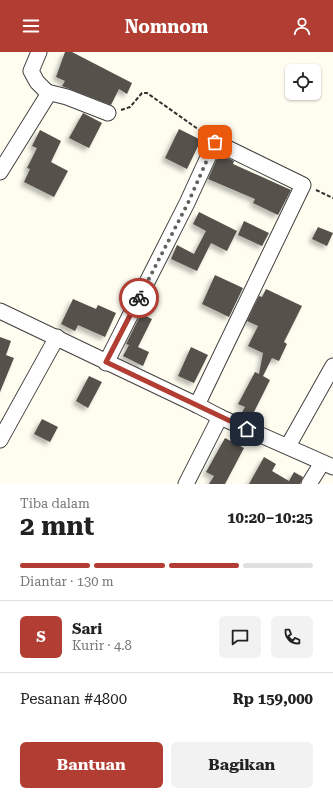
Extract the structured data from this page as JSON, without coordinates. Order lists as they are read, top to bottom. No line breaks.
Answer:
{"page":{"header":"Nomnom","heading":["2 mnt","Tiba dalam","10:20–10:25"],"panel":["Sari","Kurir · 4.8","Pesanan #4800","Rp 159,000"],"bar":"Diantar · 130 m","round":"S","buttons":["Bantuan","Bagikan"]}}
